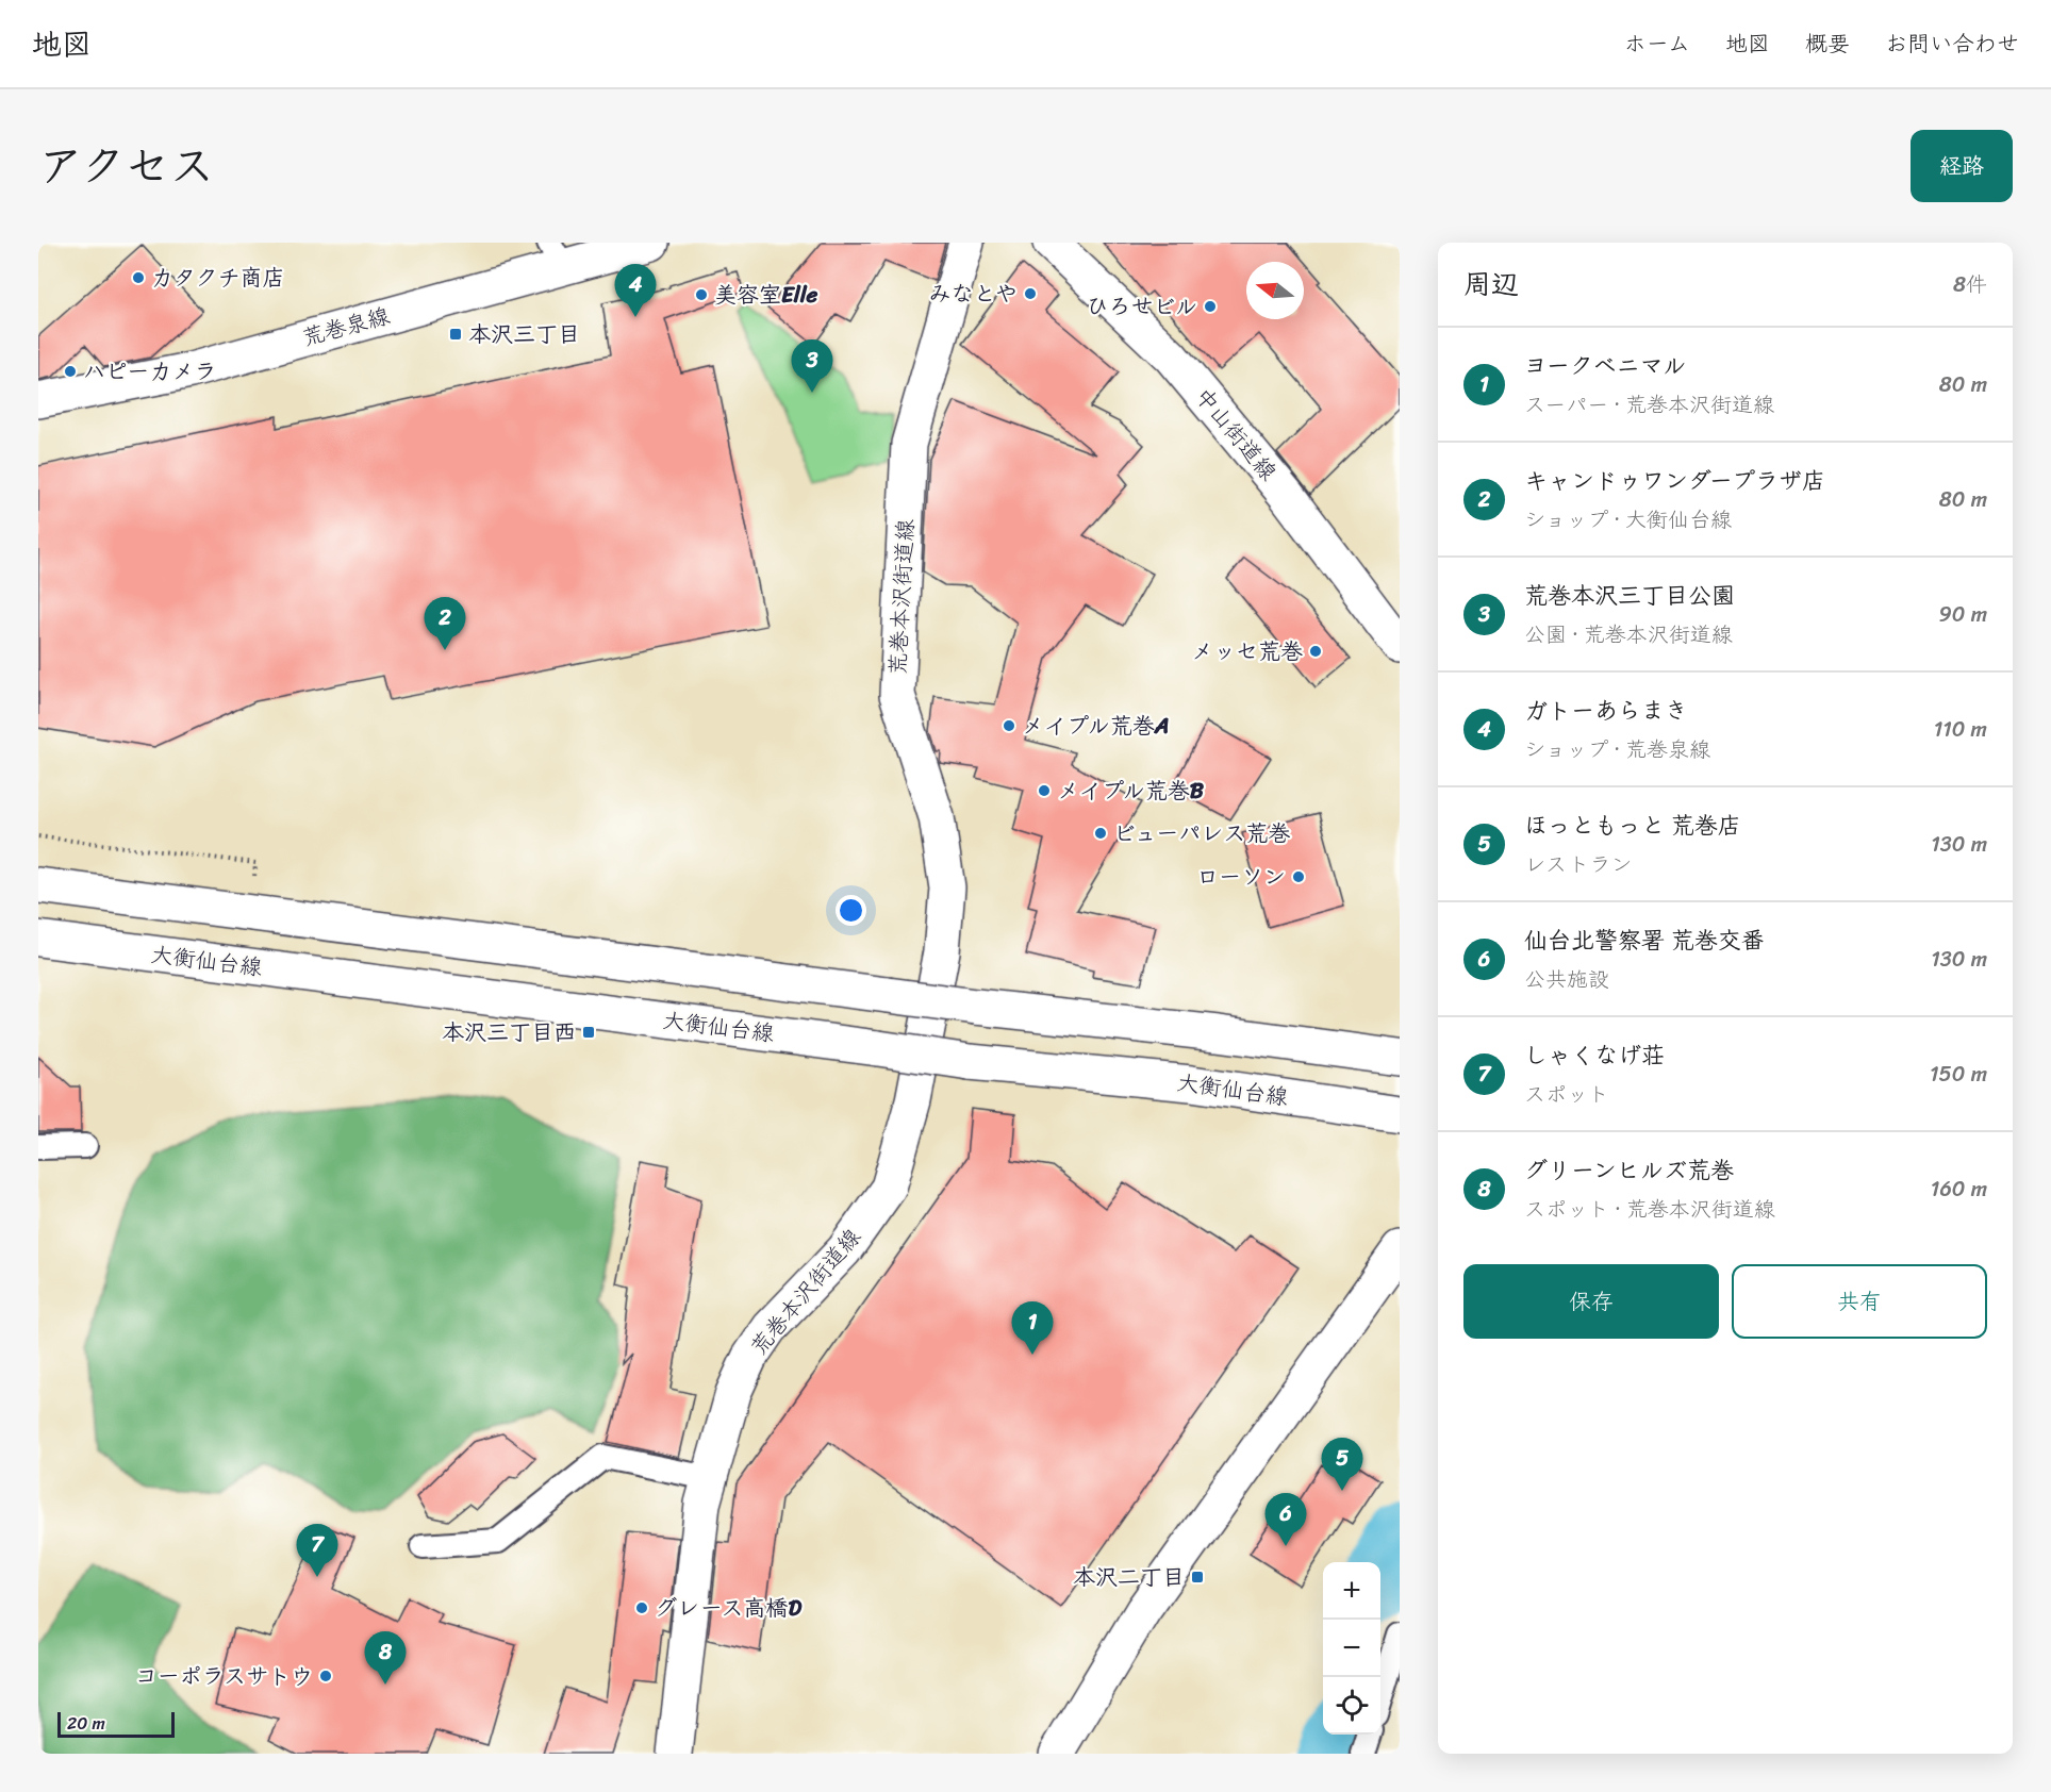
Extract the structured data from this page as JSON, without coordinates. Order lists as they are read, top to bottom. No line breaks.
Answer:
{"streets":{"street":["荒巻泉線","中山街道線","荒巻本沢街道線","大衡仙台線"]},"places":{"other":["カタクチ商店","みなとや","美容室Elle","ひろせビル","ハピーカメラ","メッセ荒巻","メイプル荒巻A","メイプル荒巻B","ビューパレス荒巻","ローソン","グレース高橋D","コーポラスサトウ"],"transit":["本沢三丁目","本沢三丁目西","本沢二丁目"]},"scale_bar":"20 m","north":"left","page":{"header":"地図","nav":["ホーム","地図","概要","お問い合わせ"],"title":"アクセス","buttons":["経路",["保存","共有"]],"heading":["周辺","8件"],"pins":["4","3","2","1","5","6","7","8"],"list":[{"mark":"1","name":"ヨークベニマル","note":"スーパー · 荒巻本沢街道線","value":"80 m"},{"mark":"2","name":"キャンドゥワンダープラザ店","note":"ショップ · 大衡仙台線","value":"80 m"},{"mark":"3","name":"荒巻本沢三丁目公園","note":"公園 · 荒巻本沢街道線","value":"90 m"},{"mark":"4","name":"ガトーあらまき","note":"ショップ · 荒巻泉線","value":"110 m"},{"mark":"5","name":"ほっともっと 荒巻店","note":"レストラン","value":"130 m"},{"mark":"6","name":"仙台北警察署 荒巻交番","note":"公共施設","value":"130 m"},{"mark":"7","name":"しゃくなげ荘","note":"スポット","value":"150 m"},{"mark":"8","name":"グリーンヒルズ荒巻","note":"スポット · 荒巻本沢街道線","value":"160 m"}],"map_buttons":["+","−"],"scale":"20 m"}}
